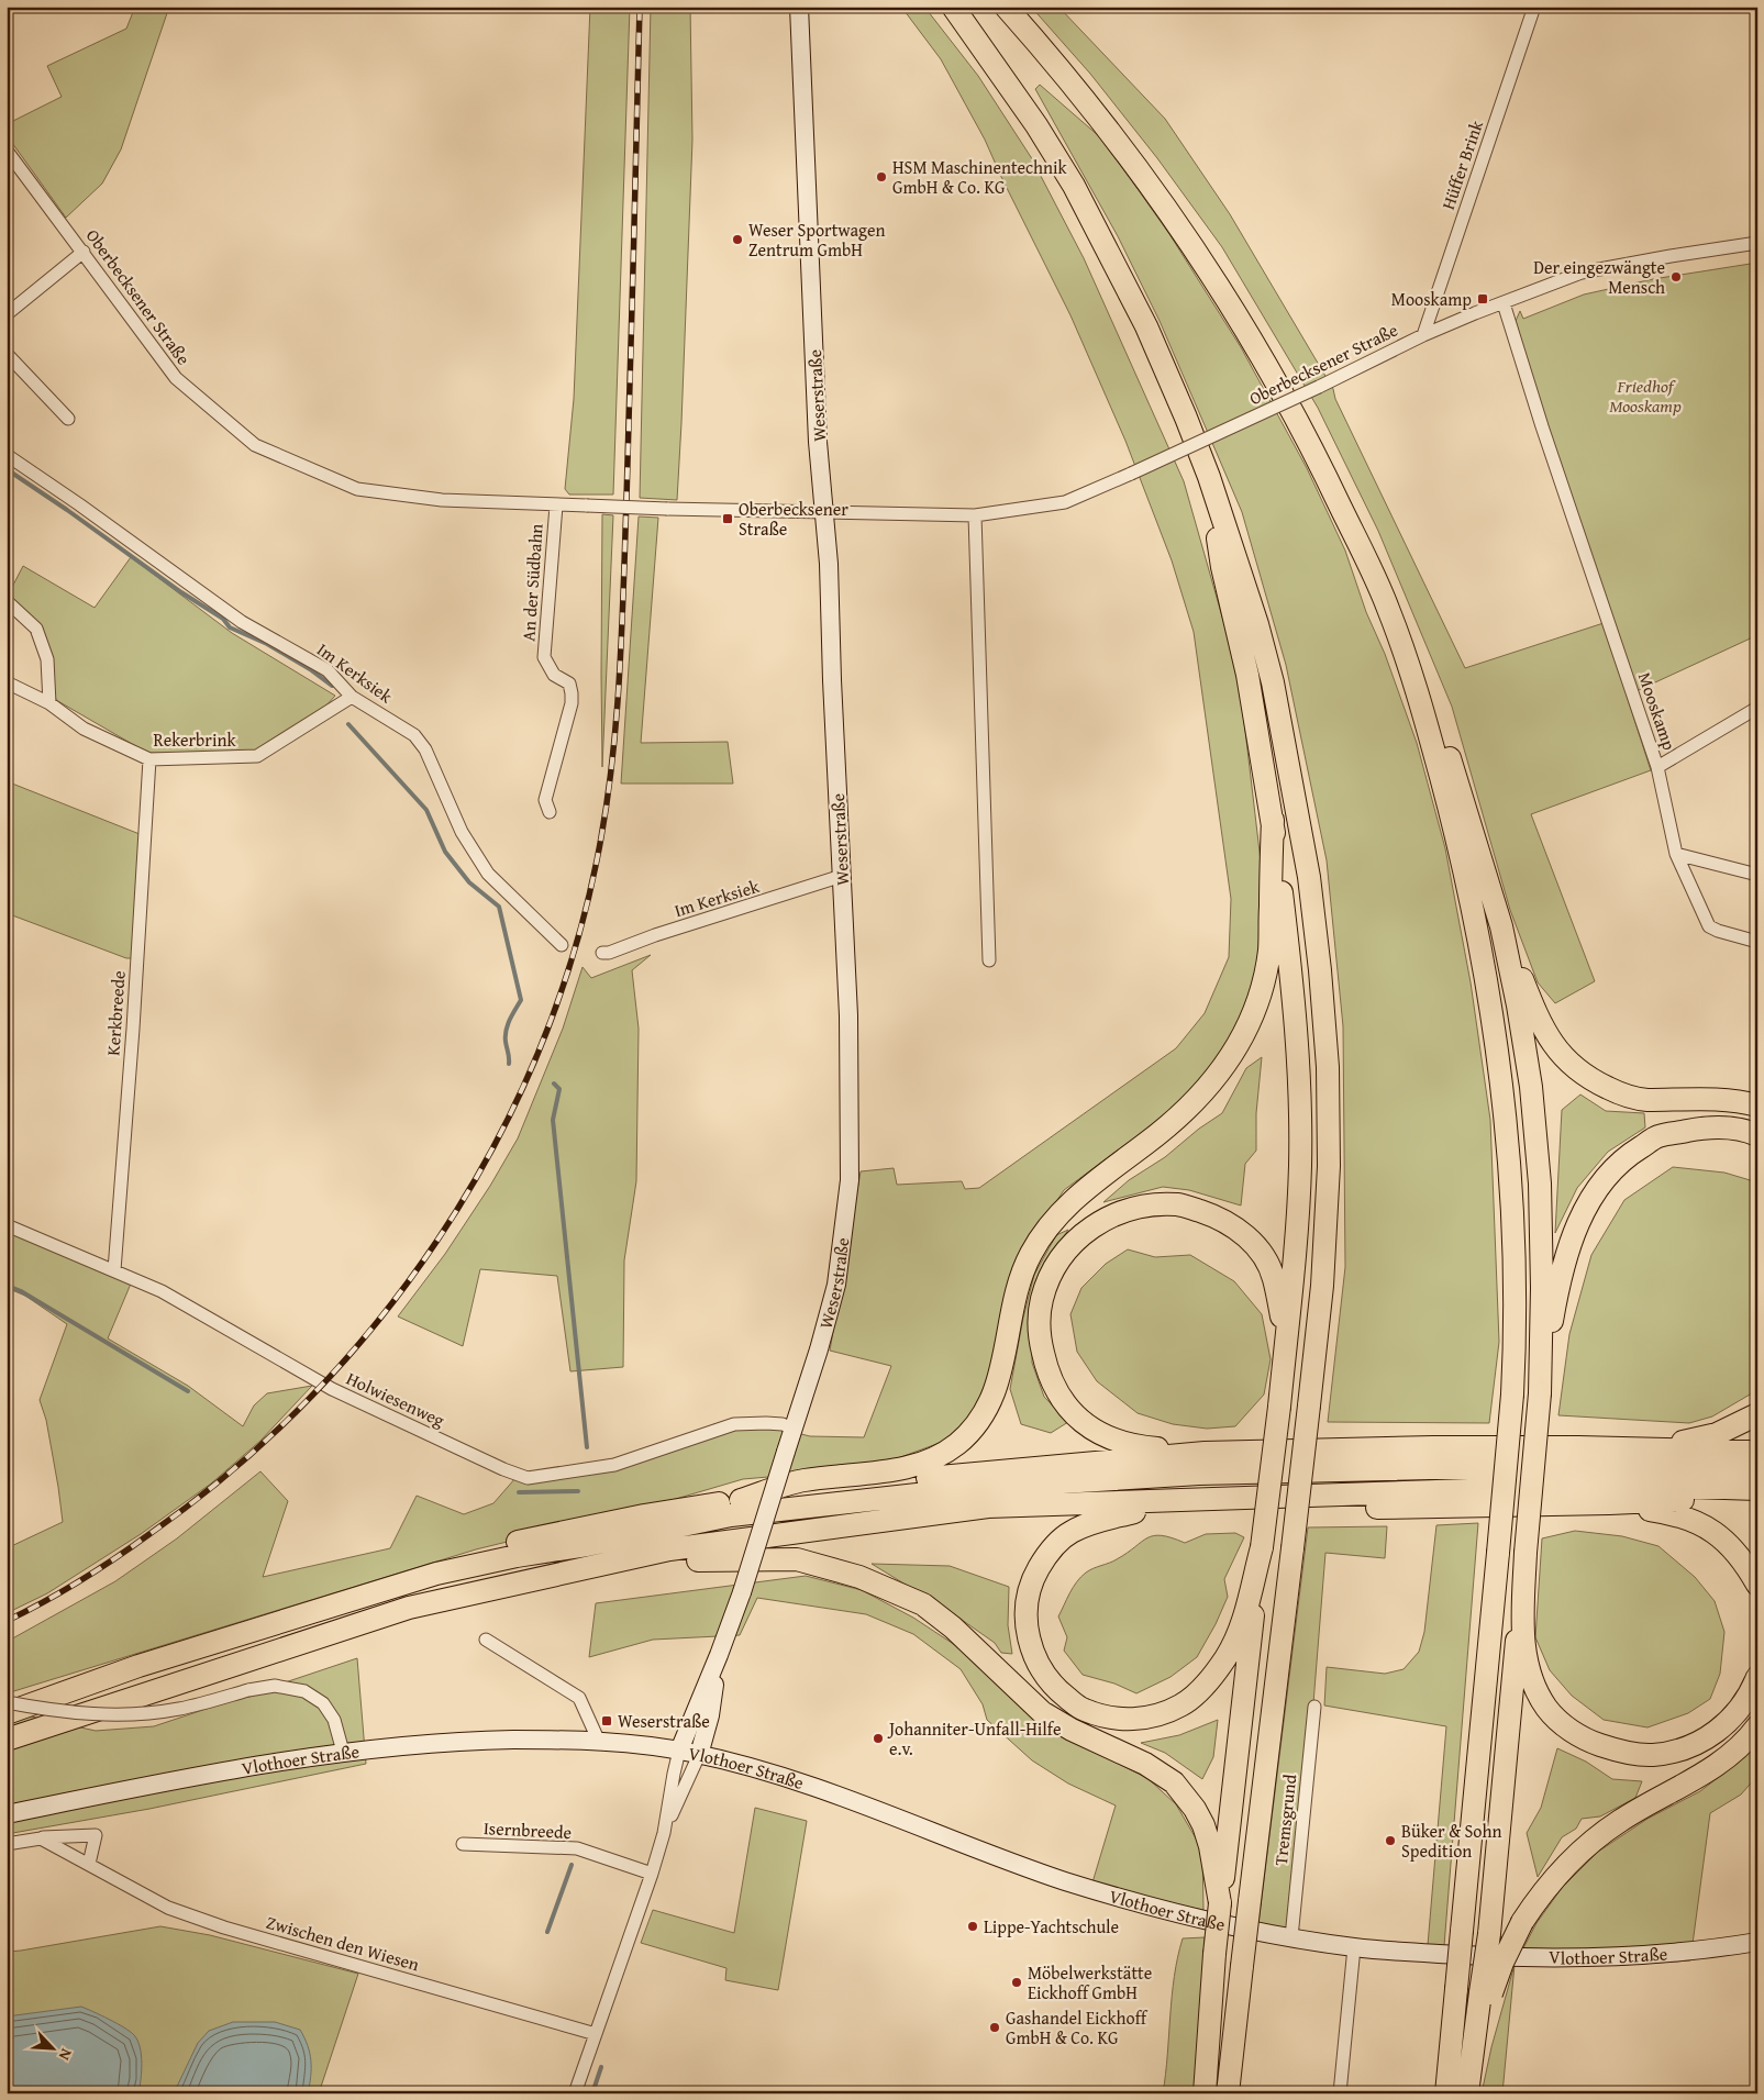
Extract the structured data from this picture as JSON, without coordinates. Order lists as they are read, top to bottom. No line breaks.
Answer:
{"streets":{"street":["Hüffer Brink","Oberbecksener Straße","Weserstraße","An der Südbahn","Im Kerksiek","Mooskamp","Rekerbrink","Kerkbreede","Holwiesenweg","Vlothoer Straße","Tremsgrund","Isernbreede","Zwischen den Wiesen"]},"crossings":[["Hüffer Brink","Oberbecksener Straße"],["Oberbecksener Straße","Weserstraße"],["Oberbecksener Straße","An der Südbahn"],["Oberbecksener Straße","Mooskamp"],["Weserstraße","Im Kerksiek"],["Weserstraße","Holwiesenweg"],["Weserstraße","Vlothoer Straße"],["Weserstraße","Isernbreede"],["Weserstraße","Zwischen den Wiesen"],["Im Kerksiek","Rekerbrink"],["Rekerbrink","Kerkbreede"],["Kerkbreede","Holwiesenweg"],["Vlothoer Straße","Tremsgrund"]],"parks":["Friedhof Mooskamp"],"places":{"other":["HSM Maschinentechnik GmbH & Co. KG","Weser Sportwagen Zentrum GmbH","Der eingezwängte Mensch","Johanniter-Unfall-Hilfe e.v.","Büker & Sohn Spedition","Lippe-Yachtschule","Möbelwerkstätte Eickhoff GmbH","Gashandel Eickhoff GmbH & Co. KG"],"transit":["Mooskamp","Oberbecksener Straße","Weserstraße"]},"north":"bottom right"}
